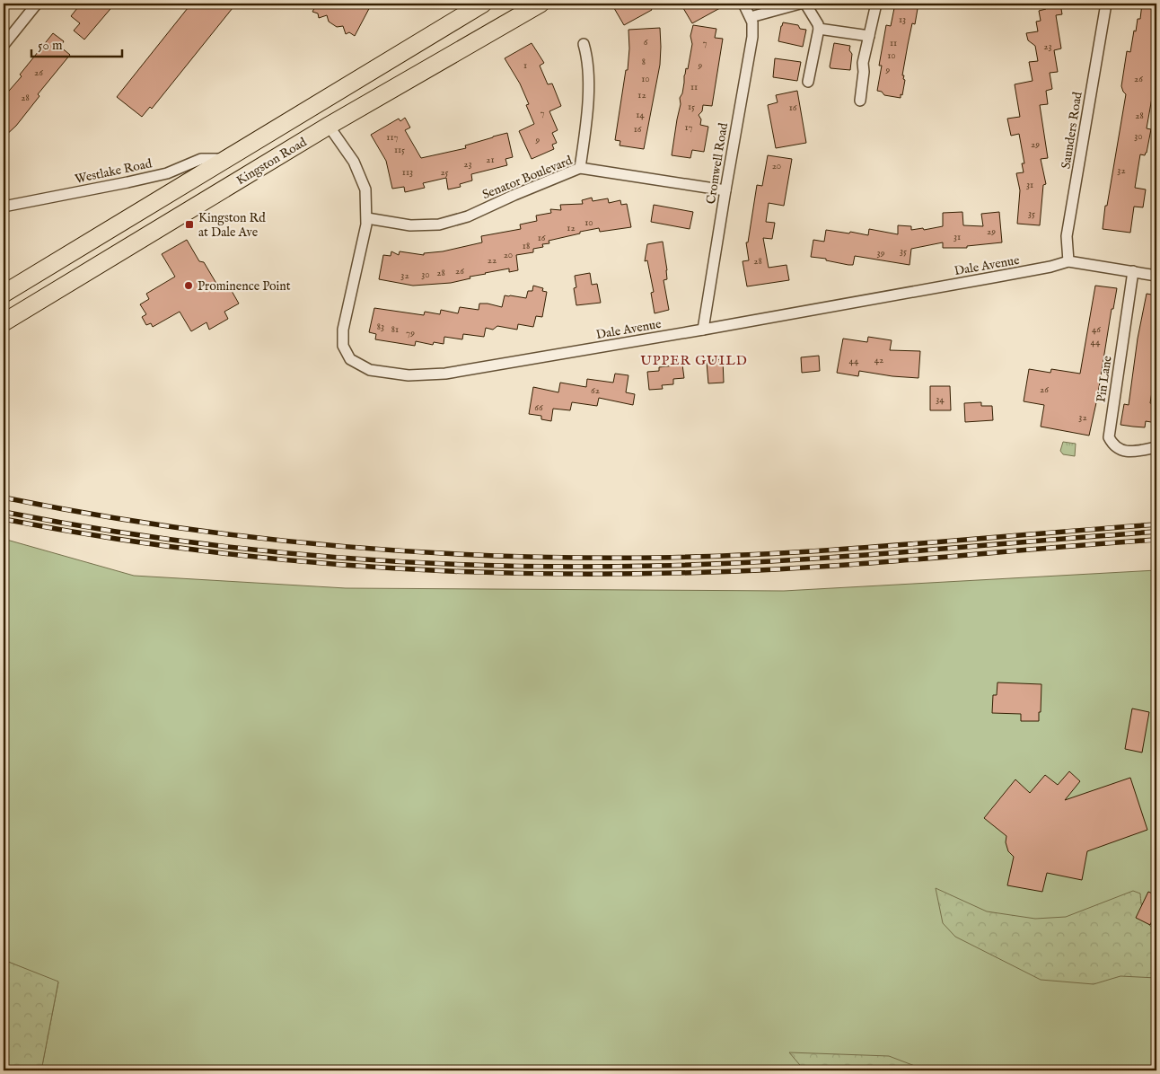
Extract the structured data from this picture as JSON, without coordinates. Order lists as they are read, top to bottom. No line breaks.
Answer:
{"streets":{"main road":["Kingston Road"],"street":["Saunders Road","Cromwell Road","Westlake Road","Senator Boulevard","Dale Avenue","Pin Lane"]},"crossings":[["Saunders Road","Dale Avenue"],["Kingston Road","Westlake Road"],["Kingston Road","Dale Avenue"],["Cromwell Road","Senator Boulevard"],["Cromwell Road","Dale Avenue"],["Senator Boulevard","Dale Avenue"],["Dale Avenue","Pin Lane"]],"districts":["UPPER GUILD"],"places":{"transit":["Kingston Rd at Dale Ave"],"other":["Prominence Point"]},"house_numbers":["13","6","7","11","23","10","8","1","9","9","26","10","26","11","12","28","15","16","7","14","28","17","16","30","117","9","29","115","21","23","20","32","113","25","31","35","10","12","29","31","16","18","35","39","20","22","28","26","28","30","32","83","81","46","79","44","42","44","26","62","34","66","32"],"scale_bar":"50 m"}
